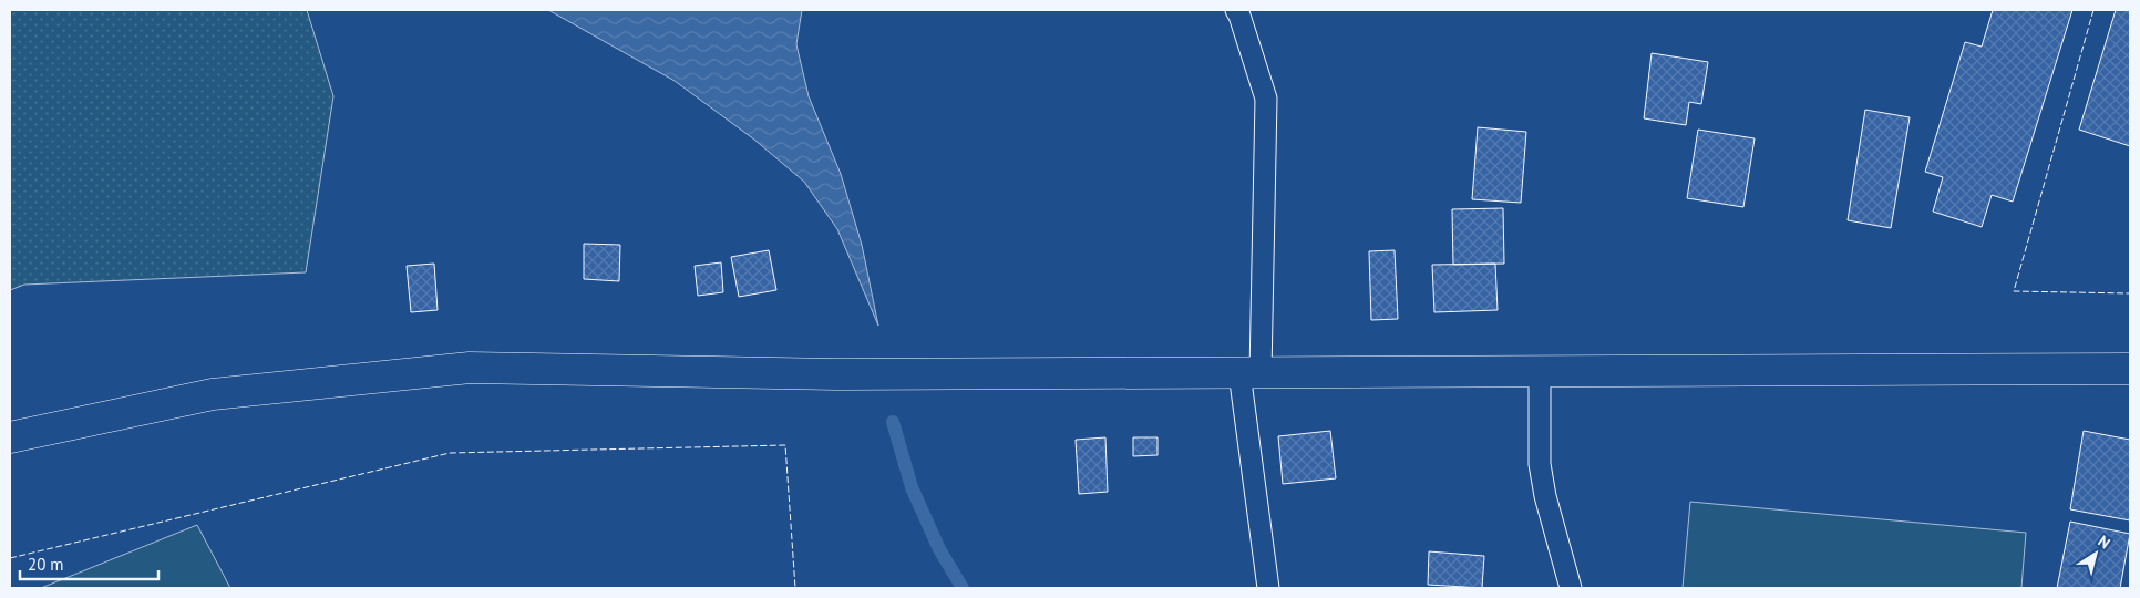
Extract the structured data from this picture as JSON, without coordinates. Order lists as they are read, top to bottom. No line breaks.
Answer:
{"scale_bar":"20 m","north":"top right"}
